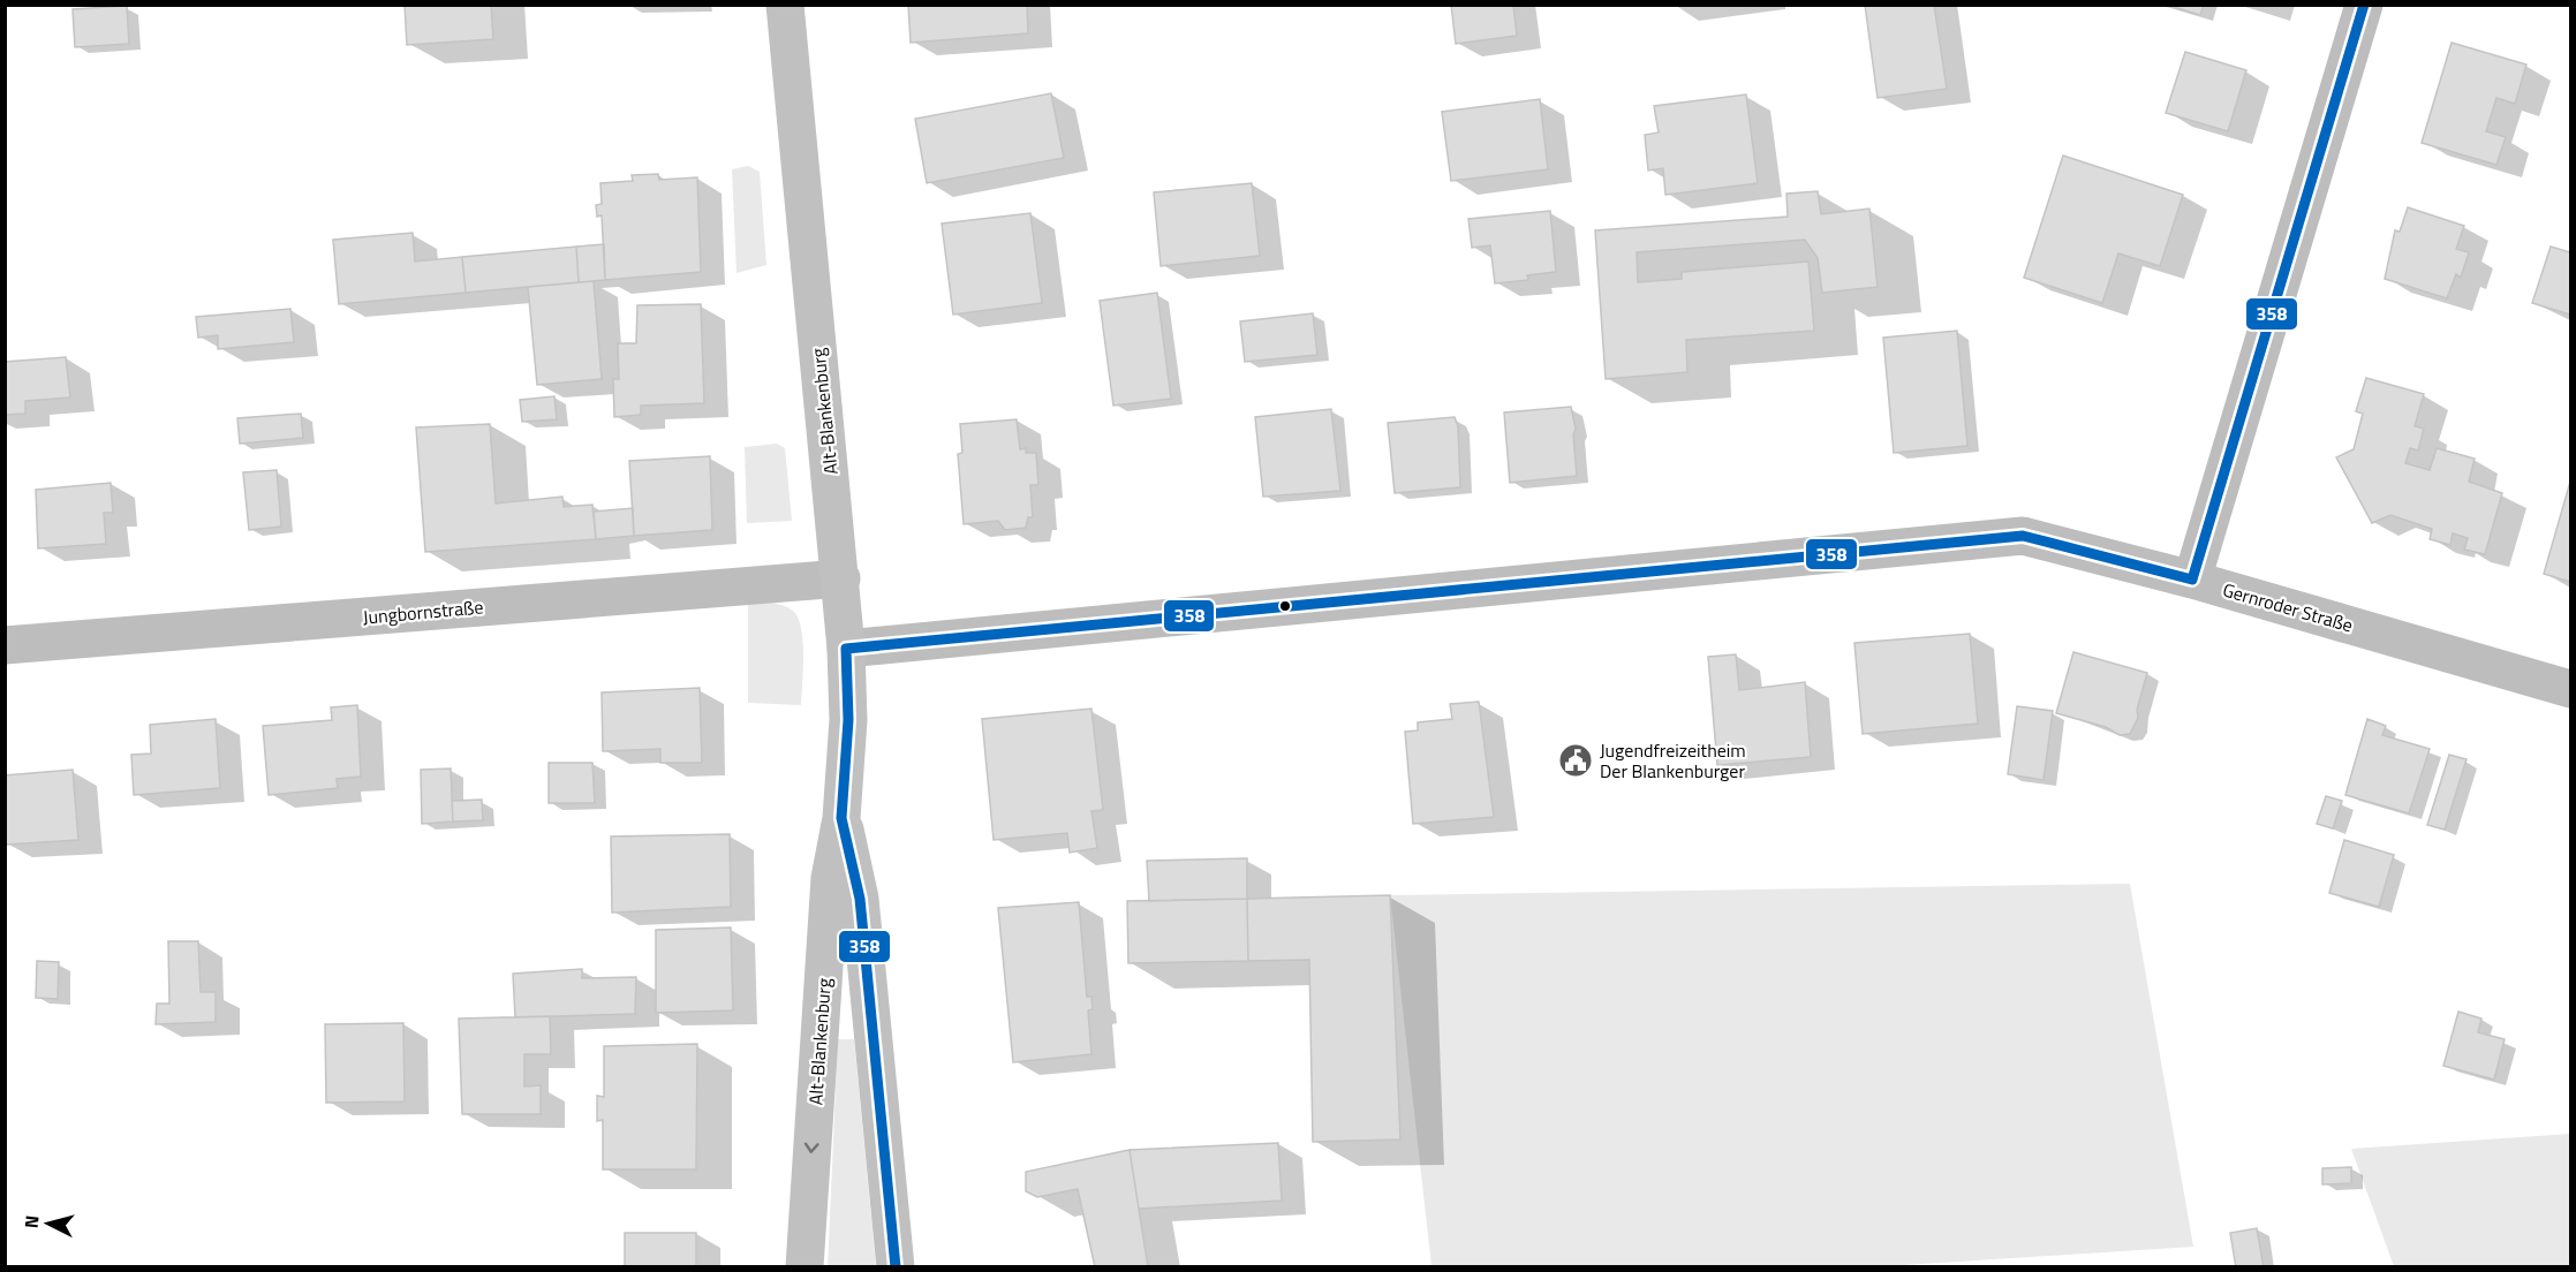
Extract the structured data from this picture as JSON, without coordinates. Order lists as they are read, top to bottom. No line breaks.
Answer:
{"streets":{"main road":["Alt-Blankenburg"],"street":["Gernroder Straße","Jungbornstraße"]},"crossings":[["Alt-Blankenburg","Gernroder Straße"],["Alt-Blankenburg","Jungbornstraße"]],"places":{"public building":["Jugendfreizeitheim Der Blankenburger"]},"lines":["transit line 358"],"north":"left"}
